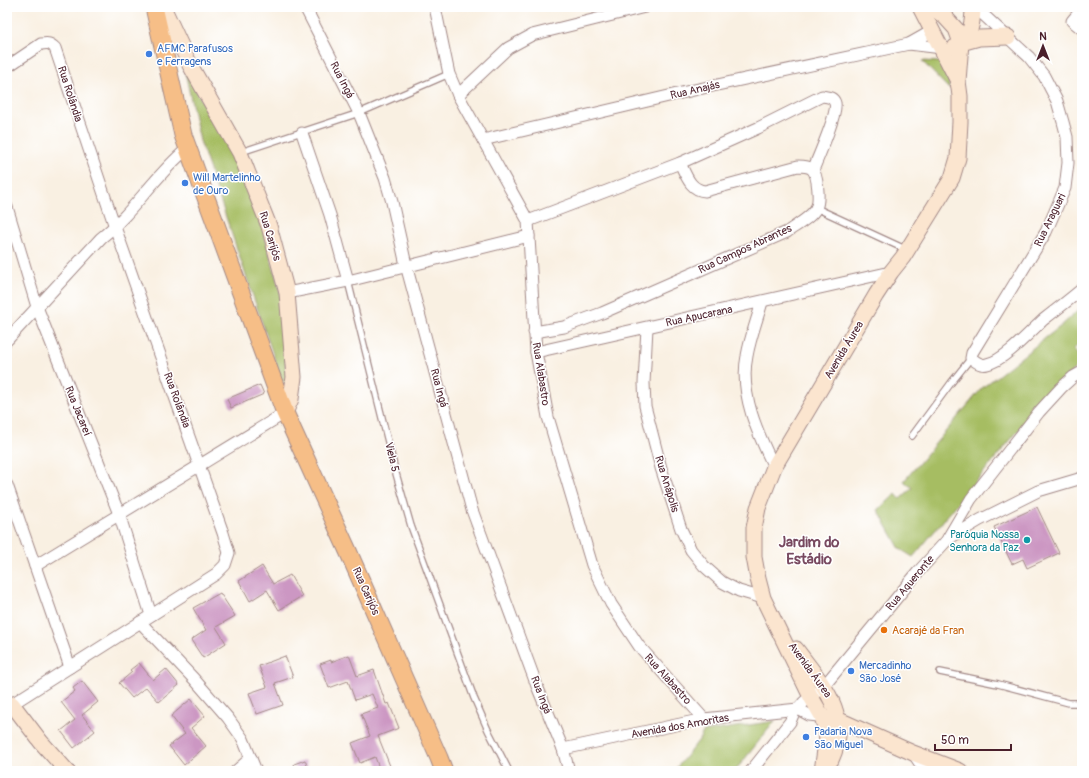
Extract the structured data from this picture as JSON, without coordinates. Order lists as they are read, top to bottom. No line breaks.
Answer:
{"streets":{"main road":["Rua Carijós"],"street":["Rua Ingá","Rua Anajás","Rua Rolândia","Rua Araguari","Rua Campos Abrantes","Rua Apucarana","Avenida Áurea","Rua Alabastro","Rua Jacareí","Viela 5","Rua Anápolis","Rua Aqueronte","Avenida dos Amoritas"]},"crossings":[["Rua Ingá","Avenida dos Amoritas"],["Rua Anajás","Avenida Áurea"],["Rua Anajás","Rua Alabastro"],["Rua Rolândia","Rua Jacareí"],["Rua Araguari","Avenida Áurea"],["Rua Campos Abrantes","Rua Alabastro"],["Rua Apucarana","Avenida Áurea"],["Rua Apucarana","Rua Alabastro"],["Rua Apucarana","Rua Anápolis"],["Avenida Áurea","Rua Anápolis"],["Avenida Áurea","Rua Aqueronte"],["Avenida Áurea","Avenida dos Amoritas"],["Rua Alabastro","Avenida dos Amoritas"]],"districts":["Jardim do Estádio"],"places":["AFMC Parafusos e Ferragens","Will Martelinho de Ouro","Paróquia Nossa Senhora da Paz","Acarajé da Fran","Mercadinho São José","Padaria Nova São Miguel"],"scale_bar":"50 m","north":"top"}
